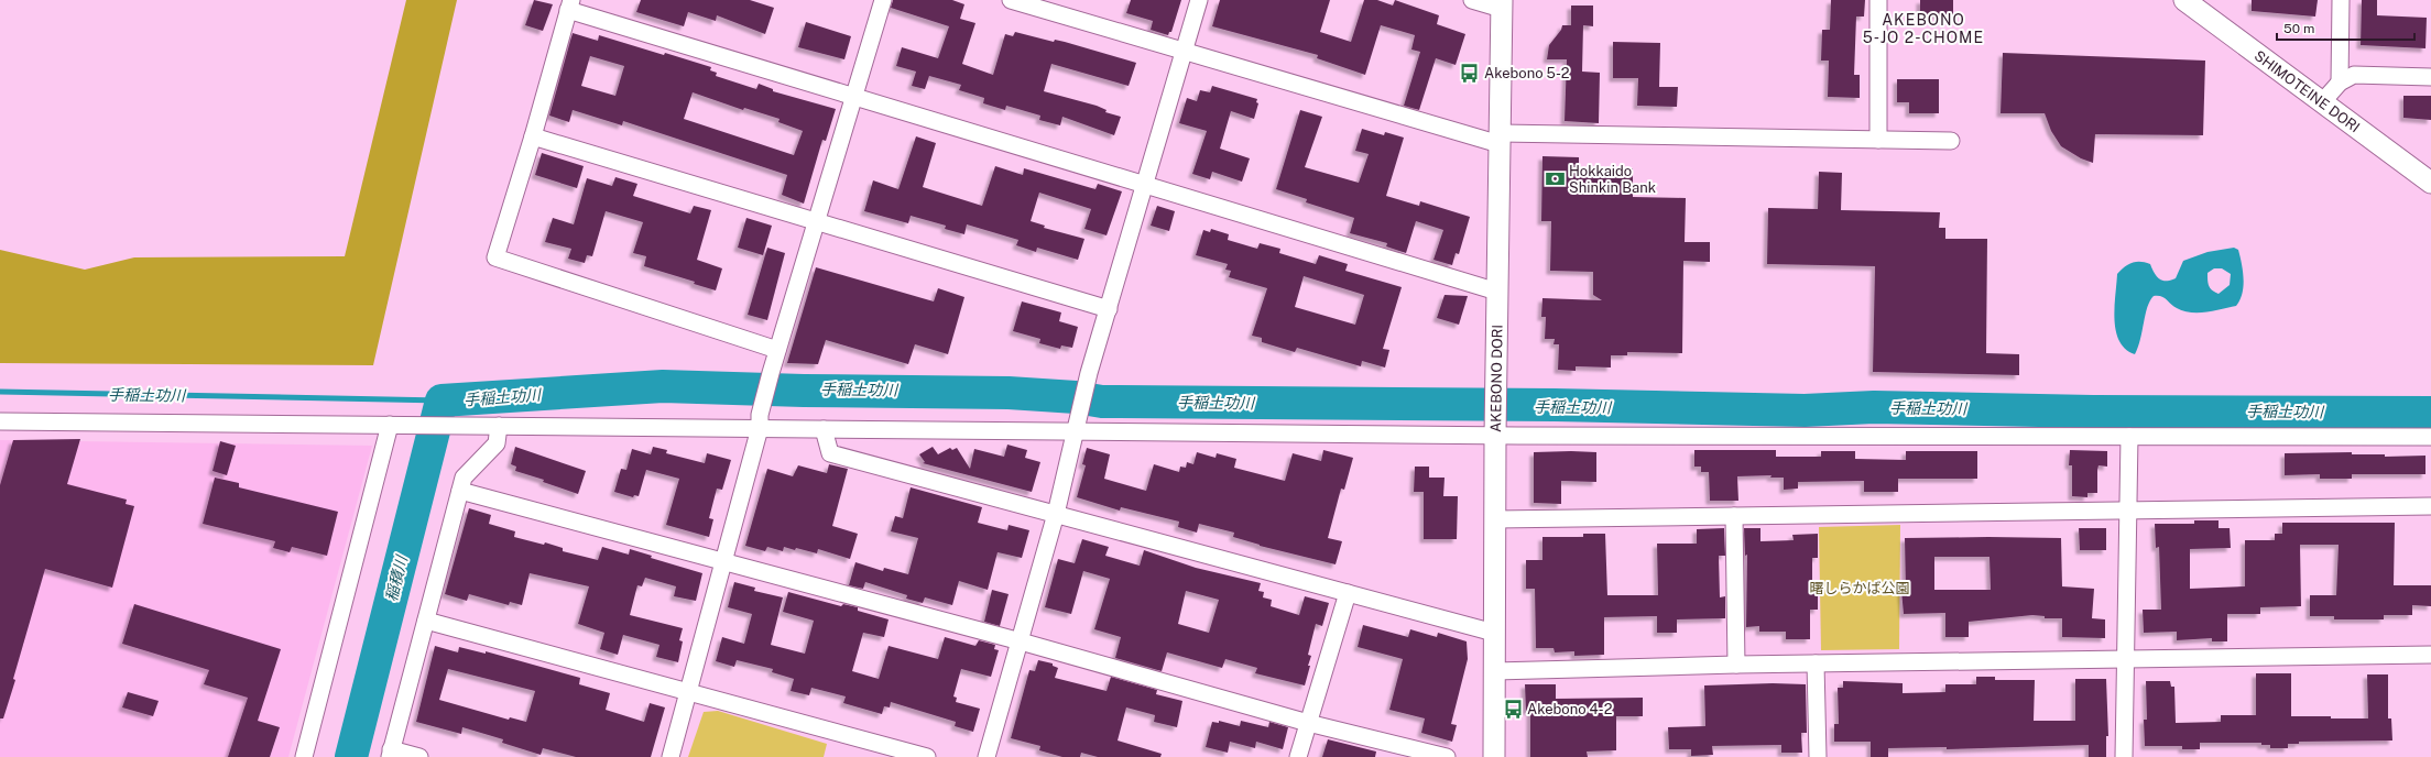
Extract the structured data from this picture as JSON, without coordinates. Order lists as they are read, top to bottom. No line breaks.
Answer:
{"streets":{"street":["SHIMOTEINE DORI","AKEBONO DORI"]},"districts":["AKEBONO 5-JO 2-CHOME"],"water":["手稲土功川","稲積川"],"parks":["曙しらかば公園"],"places":{"bus stop":["Akebono 5-2","Akebono 4-2"],"bank":["Hokkaido Shinkin Bank"]},"scale_bar":"50 m"}
